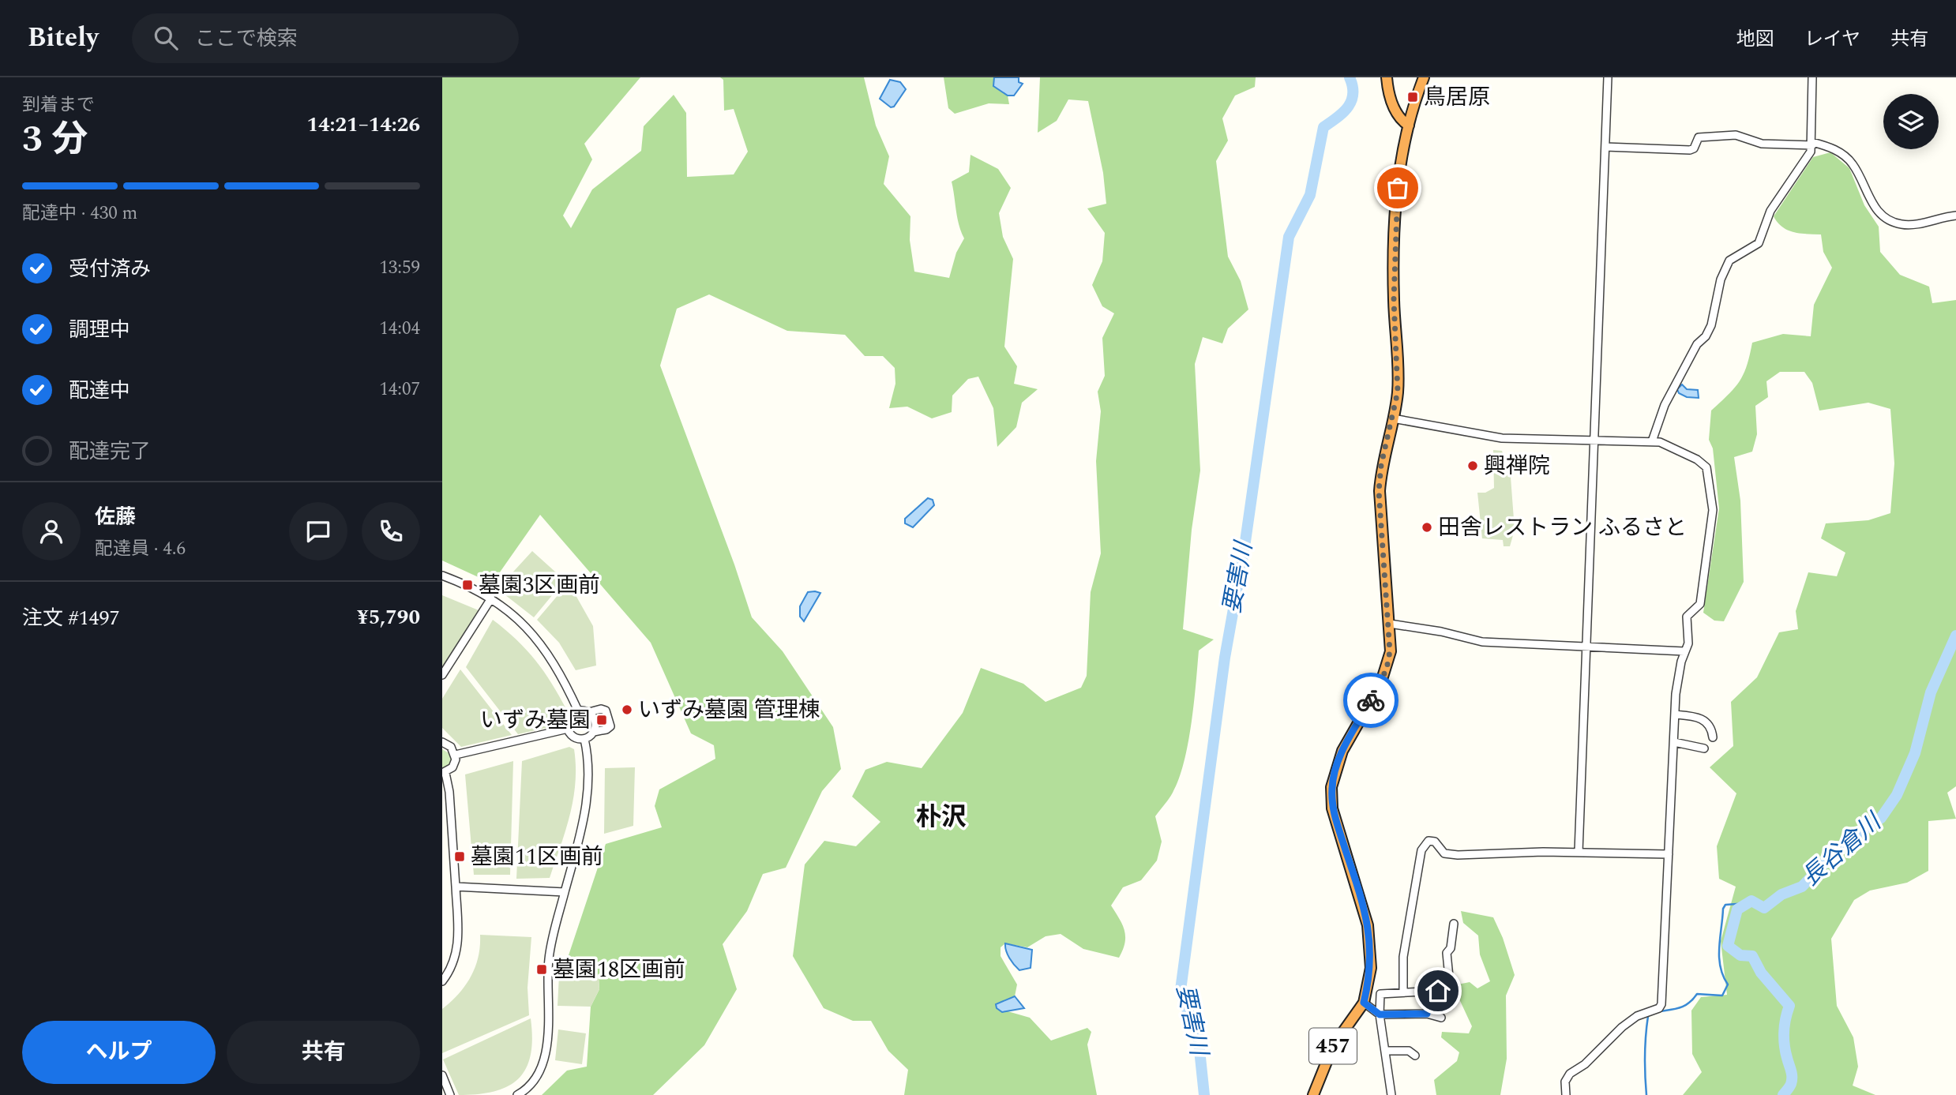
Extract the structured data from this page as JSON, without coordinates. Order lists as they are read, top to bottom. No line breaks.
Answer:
{"streets":{"highway":["457"]},"districts":["朴沢"],"water":["要害川","長谷倉川"],"places":{"transit":["鳥居原","墓園3区画前","いずみ墓園","墓園11区画前","墓園18区画前"],"other":["興禅院","田舎レストラン ふるさと","いずみ墓園 管理棟"]},"page":{"header":"Bitely","search":"ここで検索","nav":["地図","レイヤ","共有"],"heading":["3 分","到着まで","14:21–14:26"],"panel":["佐藤","配達員 · 4.6","注文 #1497","¥5,790"],"bar":"配達中 · 430 m","list":[["受付済み","13:59"],["調理中","14:04"],["配達中","14:07"],"配達完了"],"buttons":["ヘルプ","共有"]}}
